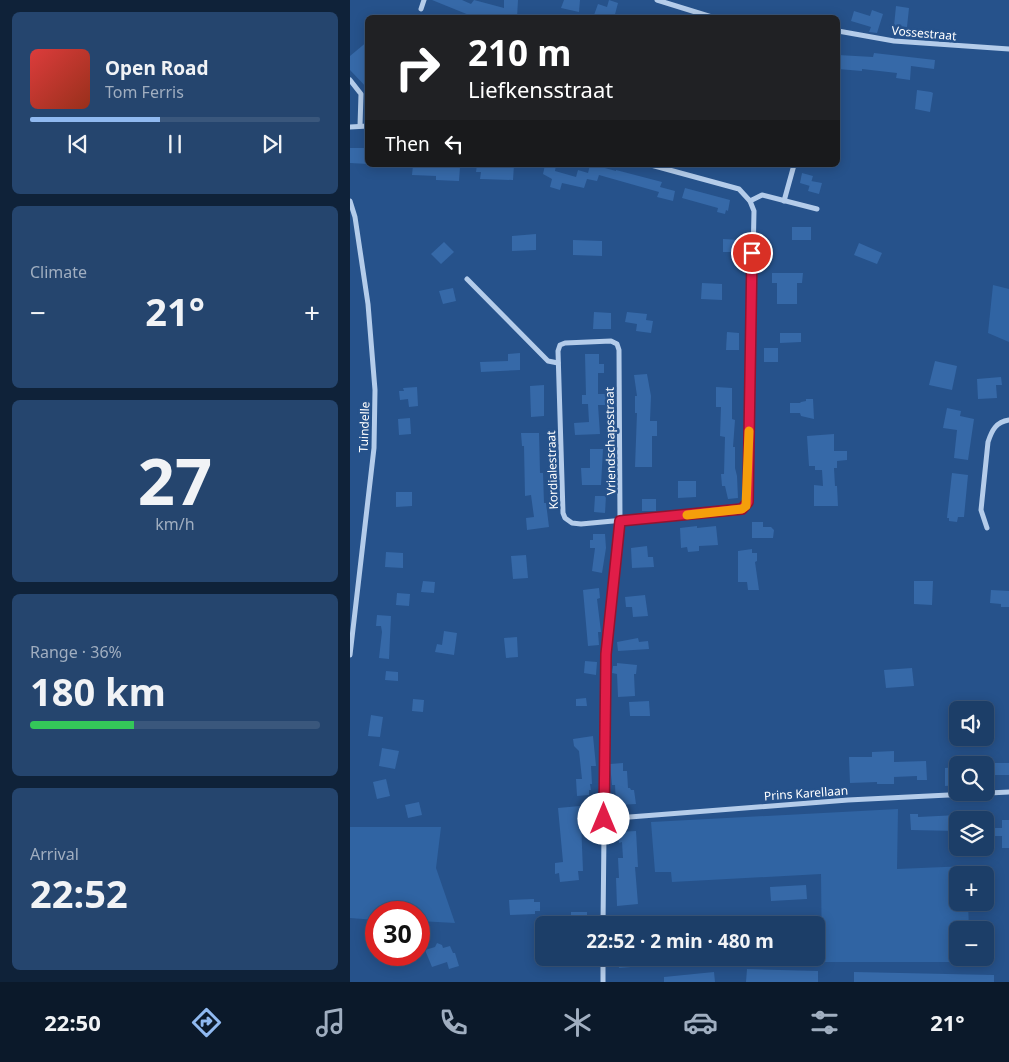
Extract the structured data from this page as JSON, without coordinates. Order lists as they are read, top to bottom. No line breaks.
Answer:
{"streets":{"street":["Vossestraat","Tuindelle","Vriendschapsstraat","Kordialestraat","Prins Karellaan"]},"crossings":[["Vriendschapsstraat","Kordialestraat"],["Vriendschapsstraat","Prins Karellaan"]],"page":{"turn":["210 m","Liefkensstraat"],"song":["Open Road","Tom Ferris"],"then":"Then","tile":["Climate",["27","km/h"],["Range · 36%","180 km"],["Arrival","22:52"]],"heat":["−","21°","+"],"map_buttons":["+","−"],"limit":"30","trip":"22:52 · 2 min · 480 m","tabs":["22:50","21°"]}}
